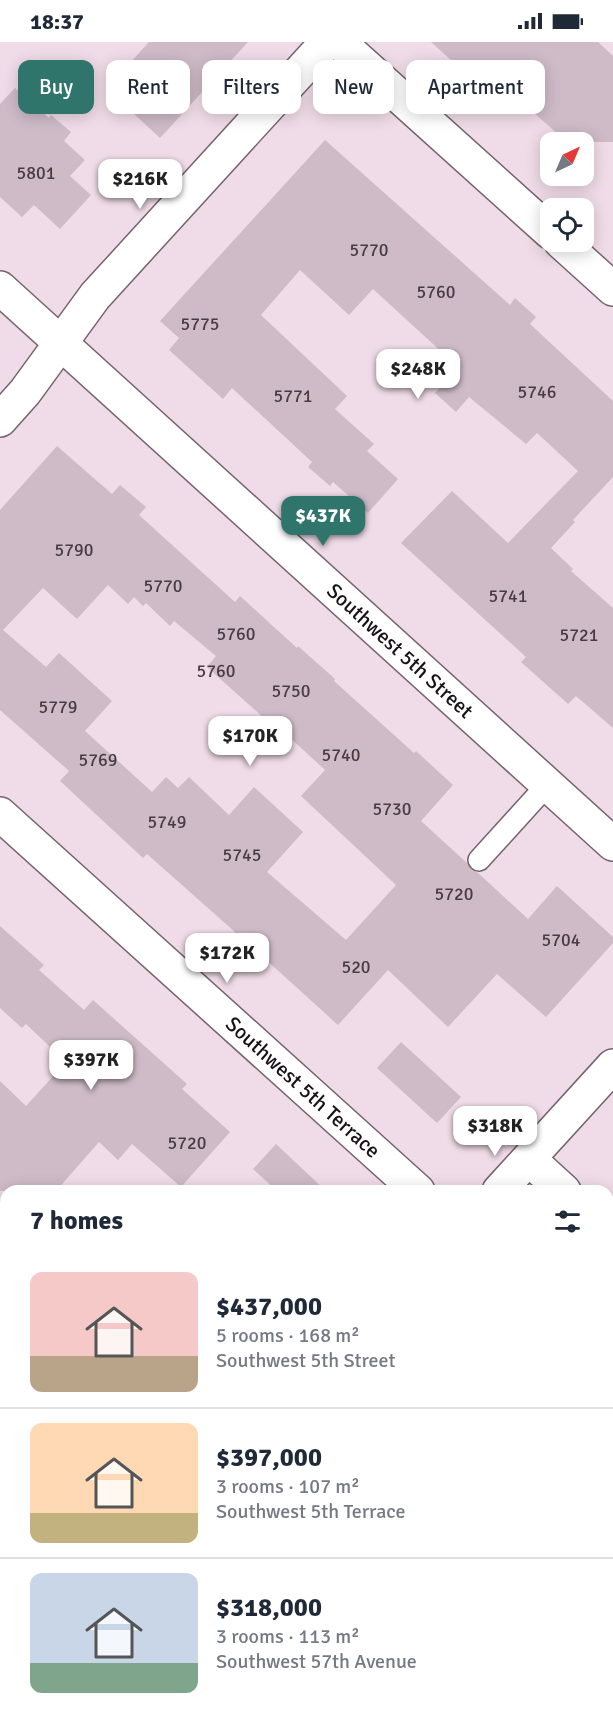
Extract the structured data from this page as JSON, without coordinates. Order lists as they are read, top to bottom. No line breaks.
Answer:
{"streets":{"street":["Southwest 5th Street","Southwest 5th Terrace"]},"house_numbers":["5801","5770","5760","5775","5746","5771","5790","5770","5741","5760","5721","5760","5750","5779","5740","5769","5730","5749","5745","5720","5704","520","5720"],"north":"top right","page":{"status":"18:37","chip":["Buy","Rent","Filters","New","Apartment"],"price":["$216K","$248K","$437K","$170K","$172K","$397K","$318K"],"heading":"7 homes","list":[{"name":"$437,000","note":"5 rooms · 168 m² · Southwest 5th Street"},{"name":"$397,000","note":"3 rooms · 107 m² · Southwest 5th Terrace"},{"name":"$318,000","note":"3 rooms · 113 m² · Southwest 57th Avenue"}]}}
